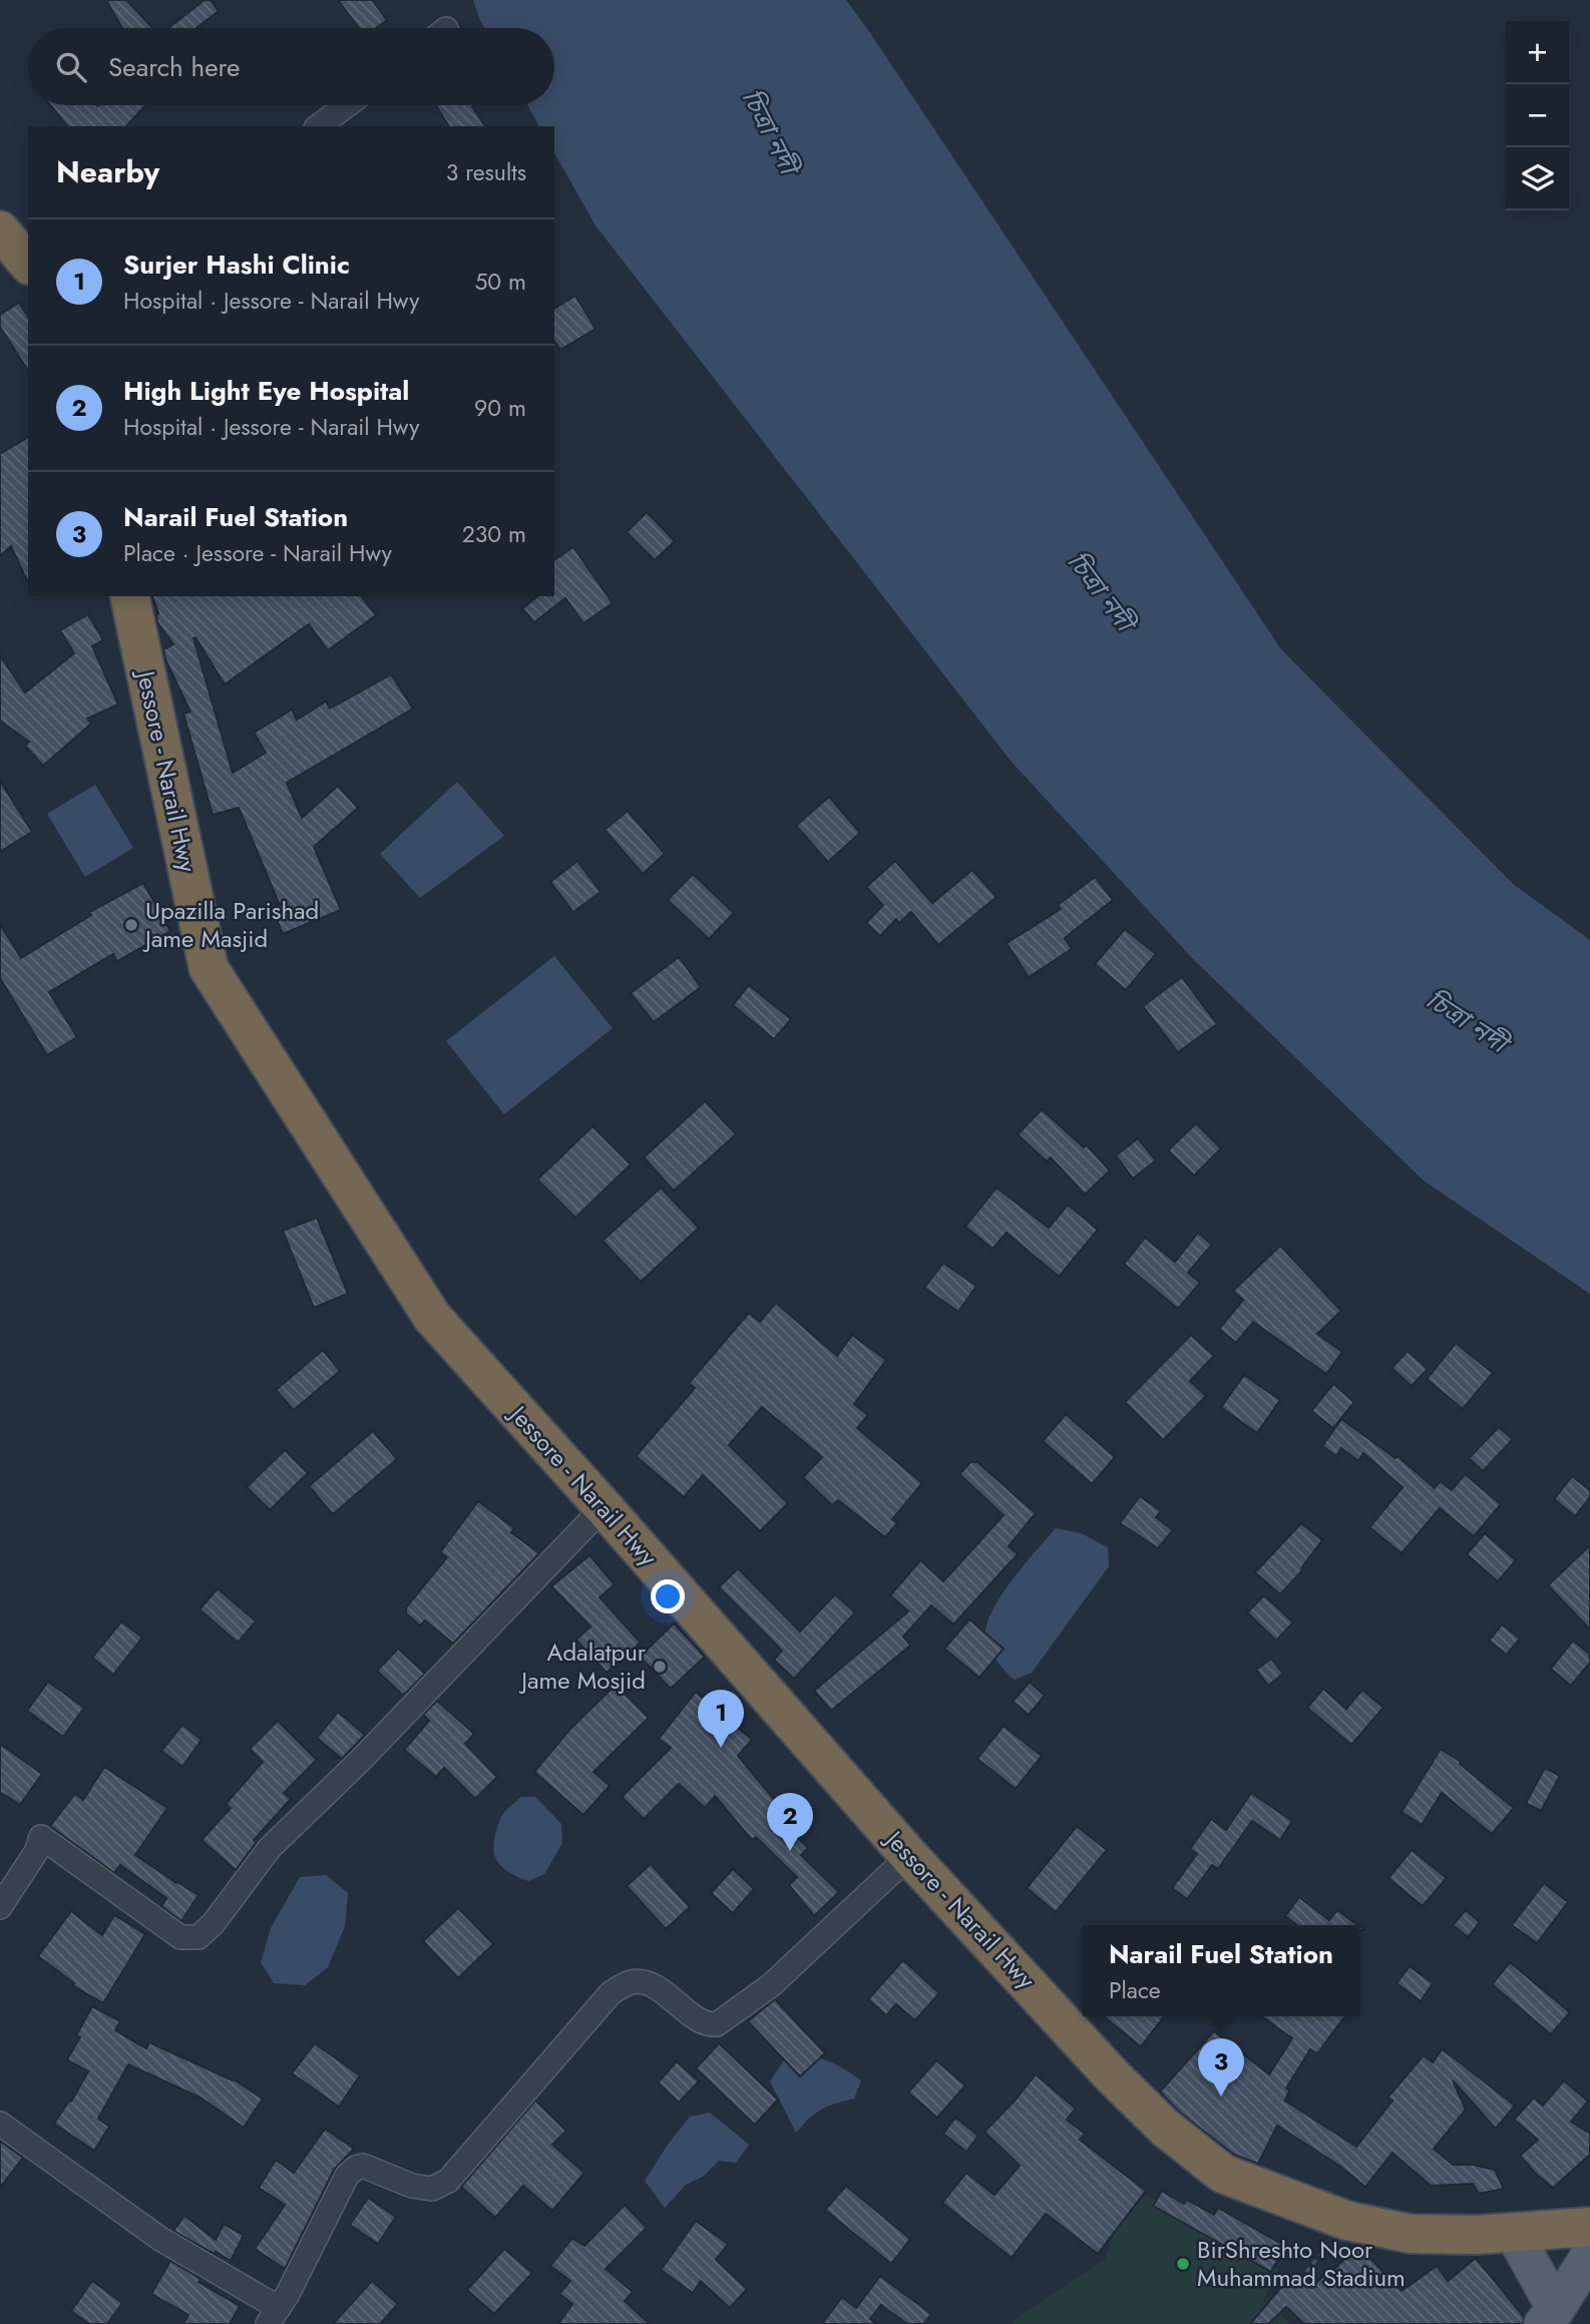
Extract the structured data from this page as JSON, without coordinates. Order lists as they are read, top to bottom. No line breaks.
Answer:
{"streets":{"highway":["Jessore - Narail Hwy"]},"water":["চিত্রা নদী"],"places":["Upazilla Parishad Jame Masjid","Adalatpur Jame Mosjid","BirShreshto Noor Muhammad Stadium"],"page":{"map_buttons":["+","−"],"search":"Search here","heading":["Nearby","3 results"],"list":[{"mark":"1","name":"Surjer Hashi Clinic","note":"Hospital · Jessore - Narail Hwy","value":"50 m"},{"mark":"2","name":"High Light Eye Hospital","note":"Hospital · Jessore - Narail Hwy","value":"90 m"},{"mark":"3","name":"Narail Fuel Station","note":"Place · Jessore - Narail Hwy","value":"230 m"}],"pins":["1","2","3"],"popup":["Narail Fuel Station","Place"]}}
